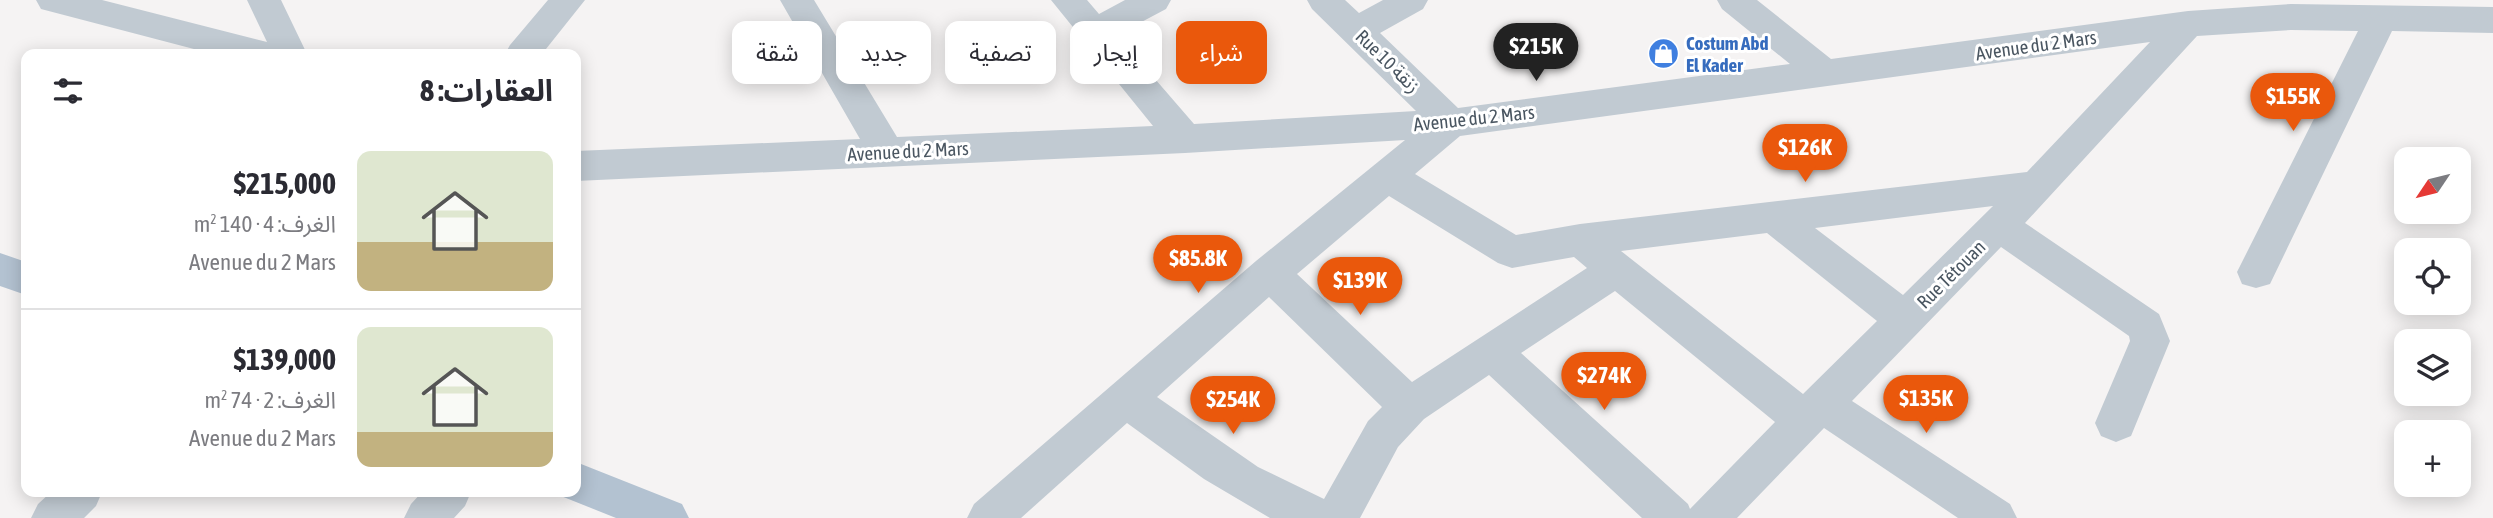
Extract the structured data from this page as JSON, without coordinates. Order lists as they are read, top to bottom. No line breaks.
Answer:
{"streets":{"street":["Avenue du 2 Mars","Rue 10 زنقة","Rue Tétouan"]},"crossings":[["Avenue du 2 Mars","Rue 10 زنقة"],["Avenue du 2 Mars","Rue Tétouan"]],"places":{"shop":["Costum Abd El Kader"]},"north":"bottom left","page":{"chip":["شراء","إيجار","تصفية","جديد","شقة"],"price":["$215K","$155K","$126K","$85.8K","$139K","$274K","$135K","$254K"],"heading":"العقارات: 8","list":[{"name":"$215,000","note":"الغرف: 4 · 140 m² · Avenue du 2 Mars"},{"name":"$139,000","note":"الغرف: 2 · 74 m² · Avenue du 2 Mars"}],"map_buttons":"+"}}
